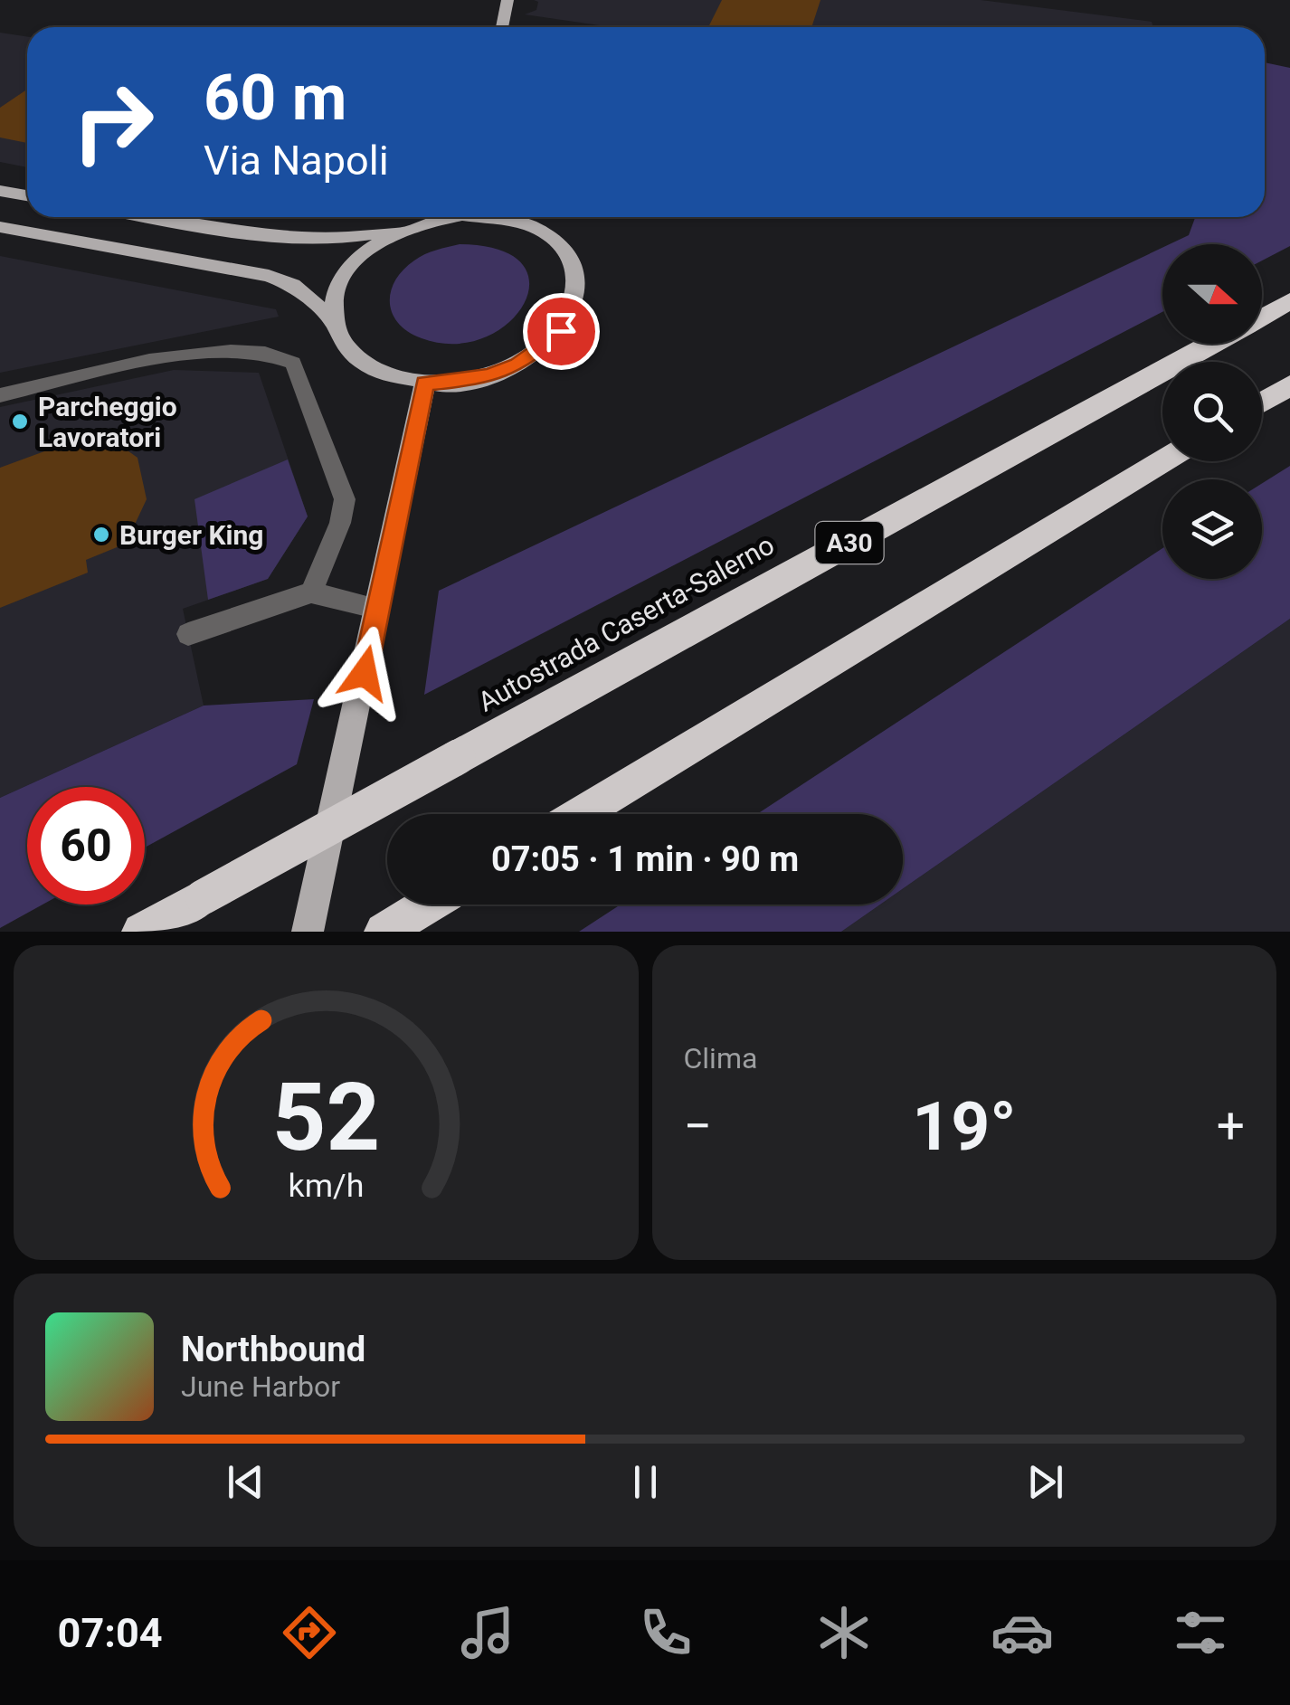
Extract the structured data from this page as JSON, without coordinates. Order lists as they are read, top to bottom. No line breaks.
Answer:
{"streets":{"highway":["A30","Autostrada Caserta-Salerno"]},"places":["Parcheggio Lavoratori","Burger King"],"north":"right","page":{"turn":["60 m","Via Napoli"],"limit":"60","trip":"07:05 · 1 min · 90 m","tile":"Clima","heat":["−","19°","+"],"song":["Northbound","June Harbor"],"tabs":"07:04","gauge":["52","km/h"]}}
